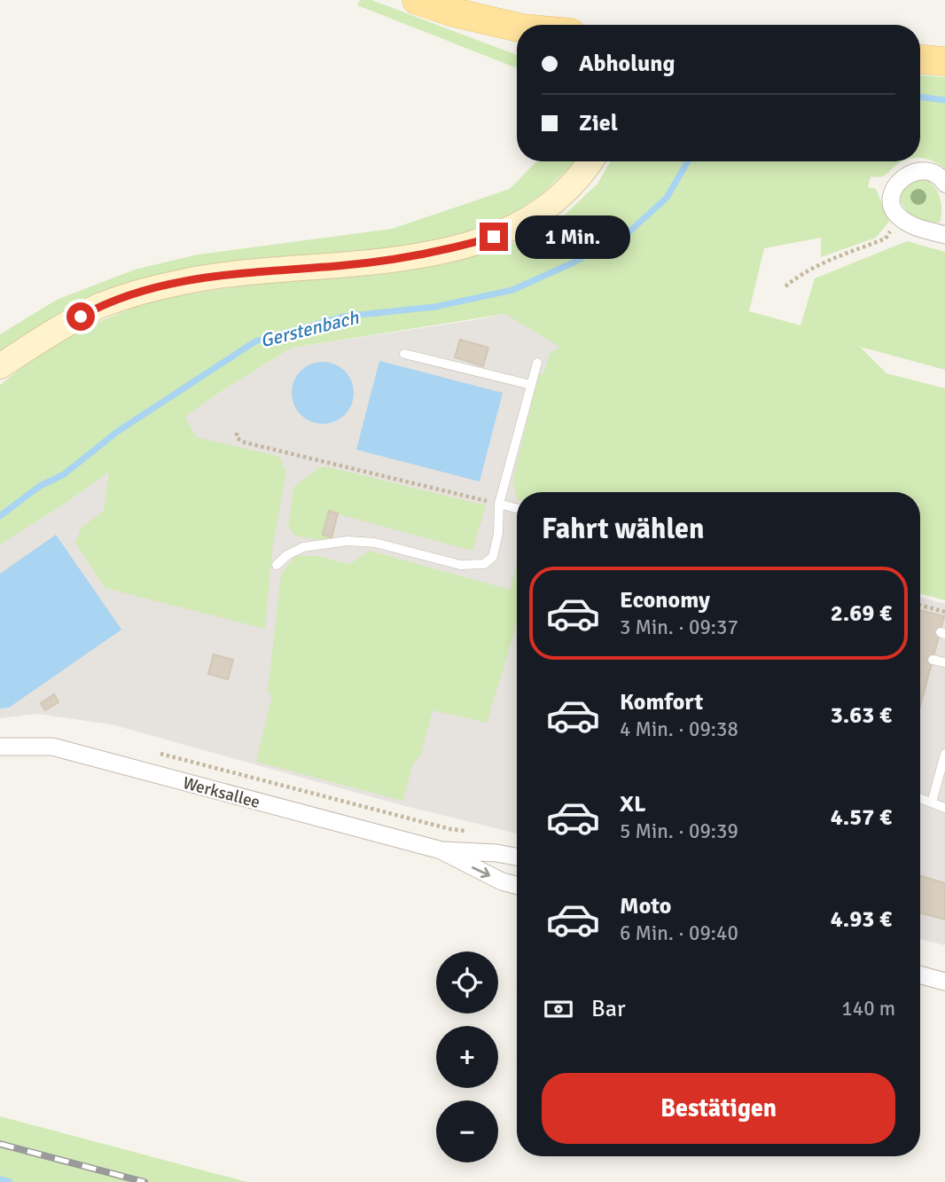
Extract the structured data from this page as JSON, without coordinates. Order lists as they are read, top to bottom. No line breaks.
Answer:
{"streets":{"street":["Werksallee"]},"water":["Gerstenbach"],"page":{"banner":["Abholung","Ziel"],"bubble":"1 Min.","heading":"Fahrt wählen","list":[{"name":"Economy","note":"3 Min. · 09:37","value":"2.69 €"},{"name":"Komfort","note":"4 Min. · 09:38","value":"3.63 €"},{"name":"XL","note":"5 Min. · 09:39","value":"4.57 €"},{"name":"Moto","note":"6 Min. · 09:40","value":"4.93 €"}],"map_buttons":["+","−"],"pay":["Bar","140 m"],"buttons":"Bestätigen"}}
